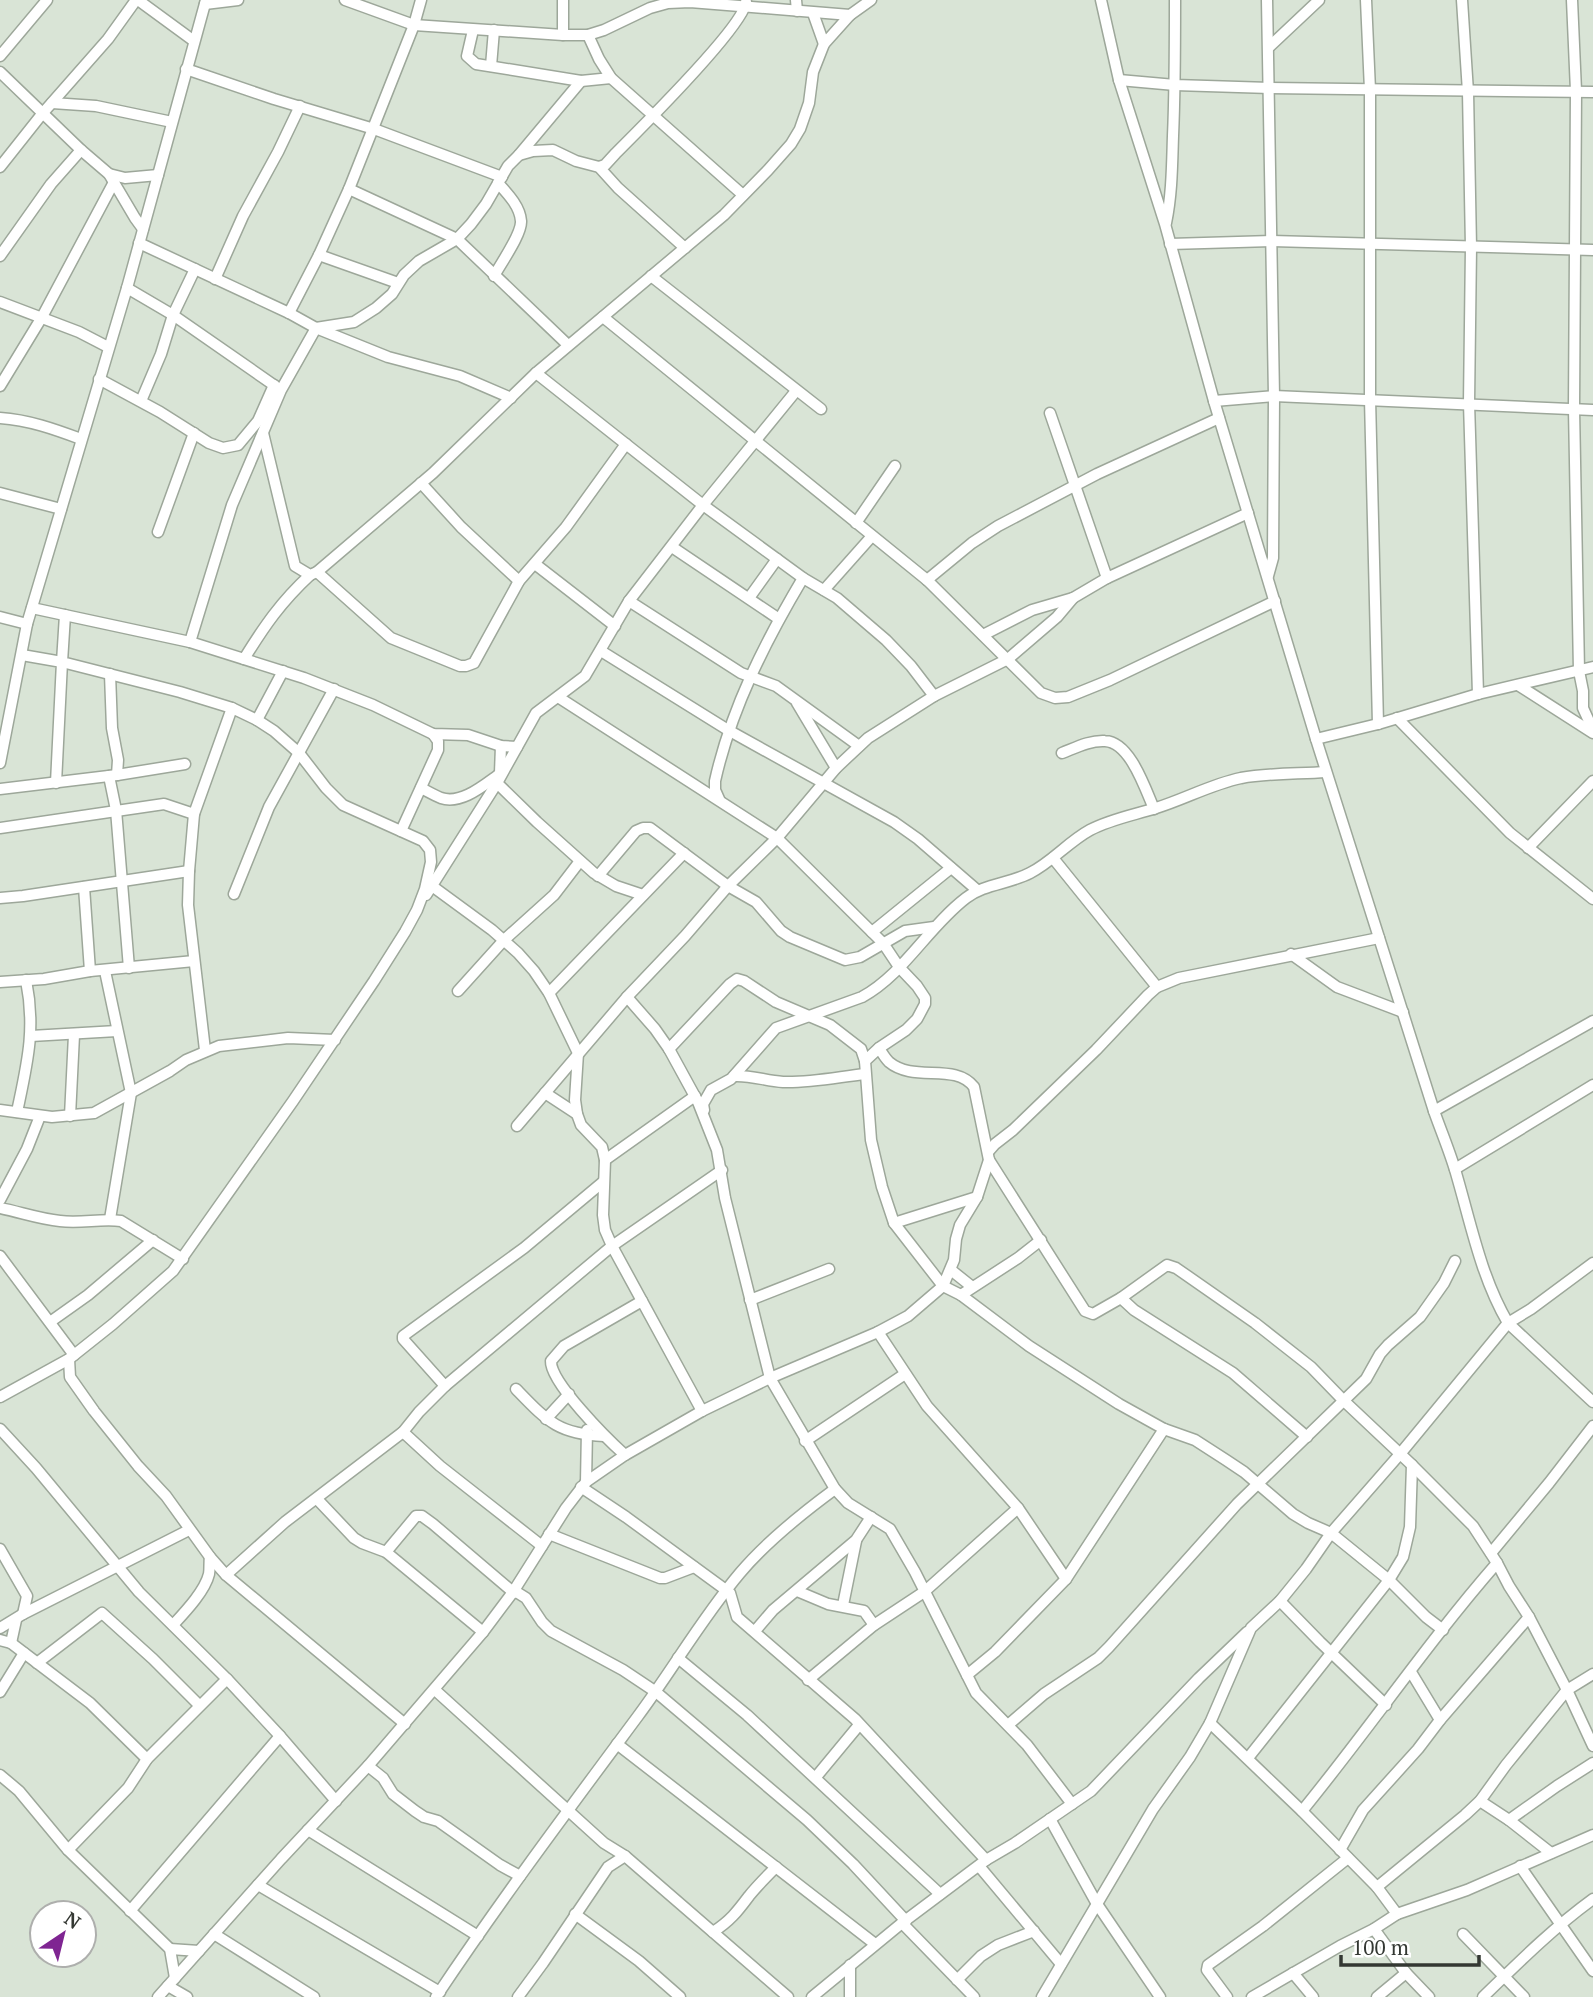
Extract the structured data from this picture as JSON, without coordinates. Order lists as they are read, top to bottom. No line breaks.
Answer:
{"scale_bar":"100 m","north":"top right"}
